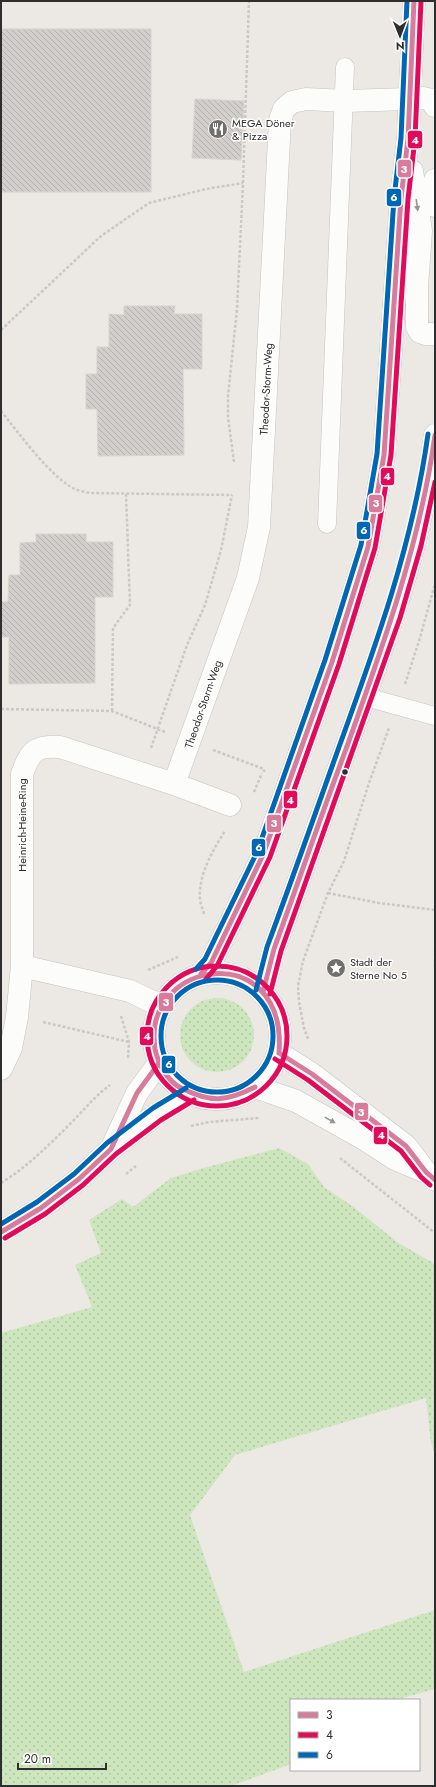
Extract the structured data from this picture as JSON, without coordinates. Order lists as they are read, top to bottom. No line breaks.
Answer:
{"streets":{"main road":["Theodor-Storm-Weg","Heinrich-Heine-Ring"]},"crossings":[["Theodor-Storm-Weg","Heinrich-Heine-Ring"]],"places":{"restaurant":["MEGA Döner & Pizza"],"place":["Stadt der Sterne No 5"]},"lines":["transit line 3","transit line 4","transit line 6"],"legend":["3","4","6"],"scale_bar":"20 m","north":"bottom"}
